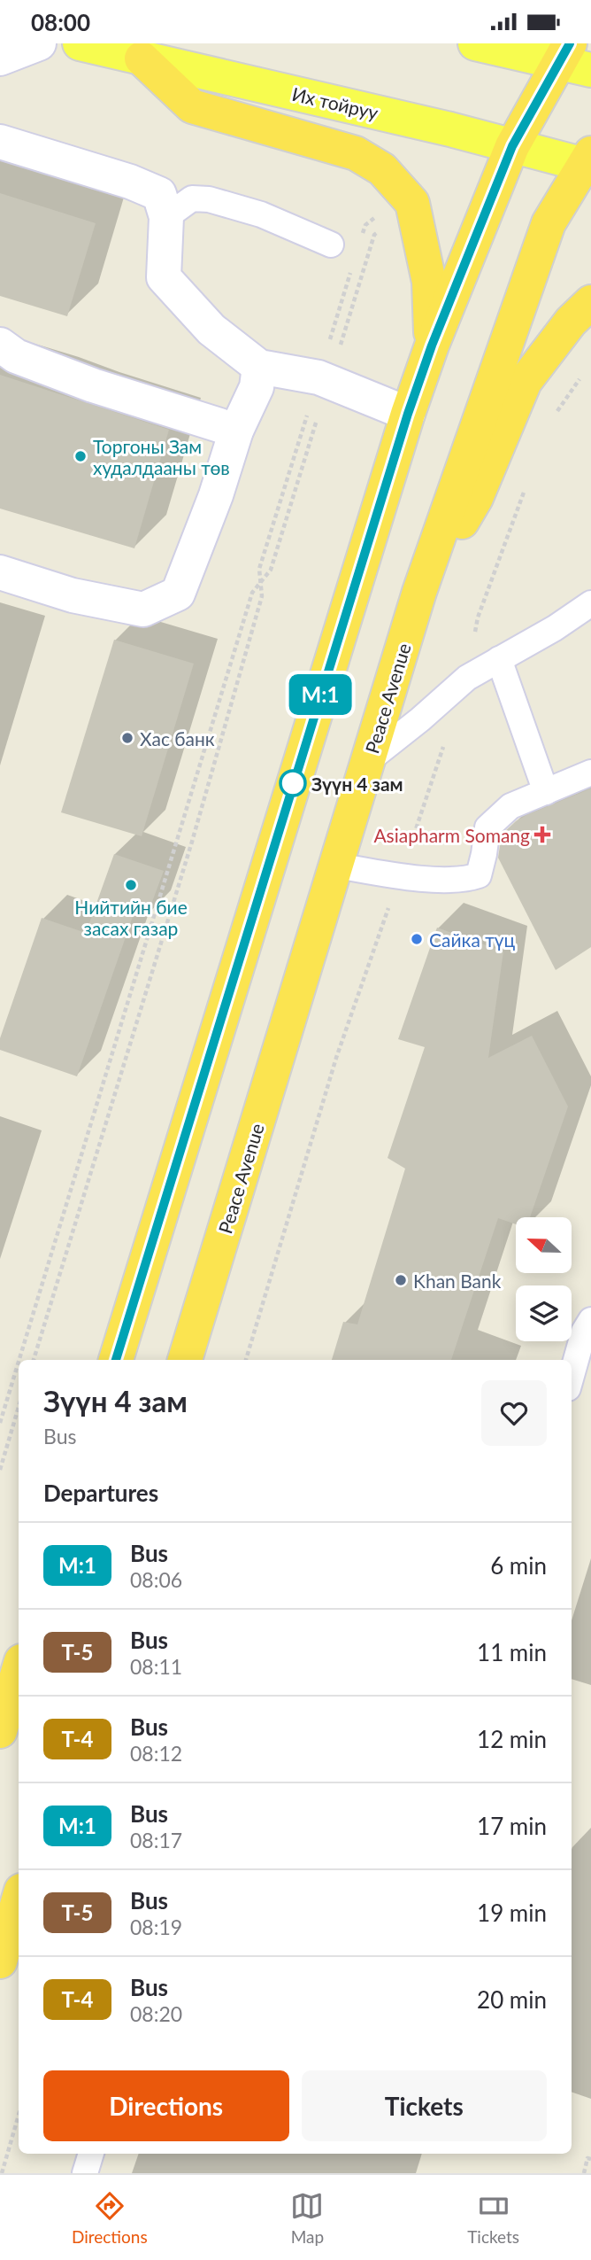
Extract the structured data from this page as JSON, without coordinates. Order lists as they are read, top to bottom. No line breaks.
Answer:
{"streets":{"highway":["Peace Avenue"],"main road":["Их тойруу"]},"crossings":[["Их тойруу","Peace Avenue"]],"places":{"other":["Торгоны Зам худалдааны төв","Хас банк","Зүүн 4 зам","Нийтийн бие засах газар","Сайка түц","Khan Bank"],"health":["Asiapharm Somang"]},"lines":["bus line М:1"],"north":"left","page":{"status":"08:00","on_map":"М:1","heading":[["Зүүн 4 зам","Bus"],"Departures"],"list":[{"mark":"М:1","name":"Bus","note":"08:06","value":"6 min"},{"mark":"Т-5","name":"Bus","note":"08:11","value":"11 min"},{"mark":"Т-4","name":"Bus","note":"08:12","value":"12 min"},{"mark":"М:1","name":"Bus","note":"08:17","value":"17 min"},{"mark":"Т-5","name":"Bus","note":"08:19","value":"19 min"},{"mark":"Т-4","name":"Bus","note":"08:20","value":"20 min"}],"buttons":["Directions","Tickets"],"tabs":["Directions","Map","Tickets"]}}
